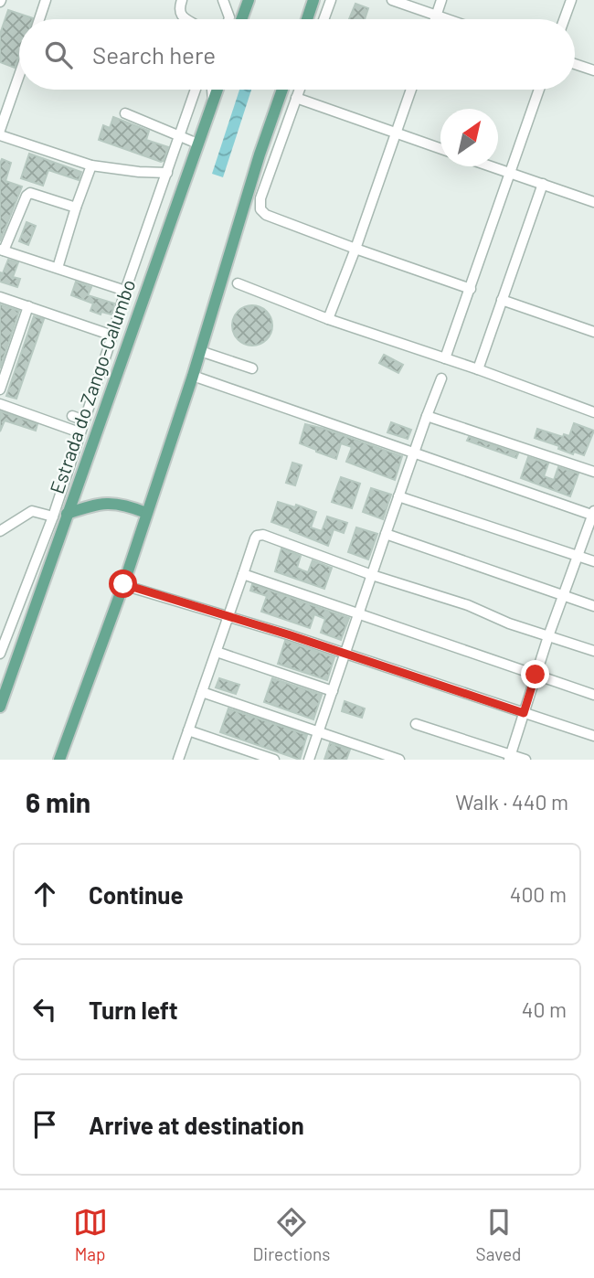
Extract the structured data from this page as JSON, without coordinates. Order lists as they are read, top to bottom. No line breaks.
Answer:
{"streets":{"main road":["Estrada do Zango-Calumbo"]},"north":"top right","page":{"search":"Search here","heading":["6 min","Walk · 440 m"],"list":[["Continue","400 m"],["Turn left","40 m"],"Arrive at destination"],"nav":["Map","Directions","Saved"]}}
